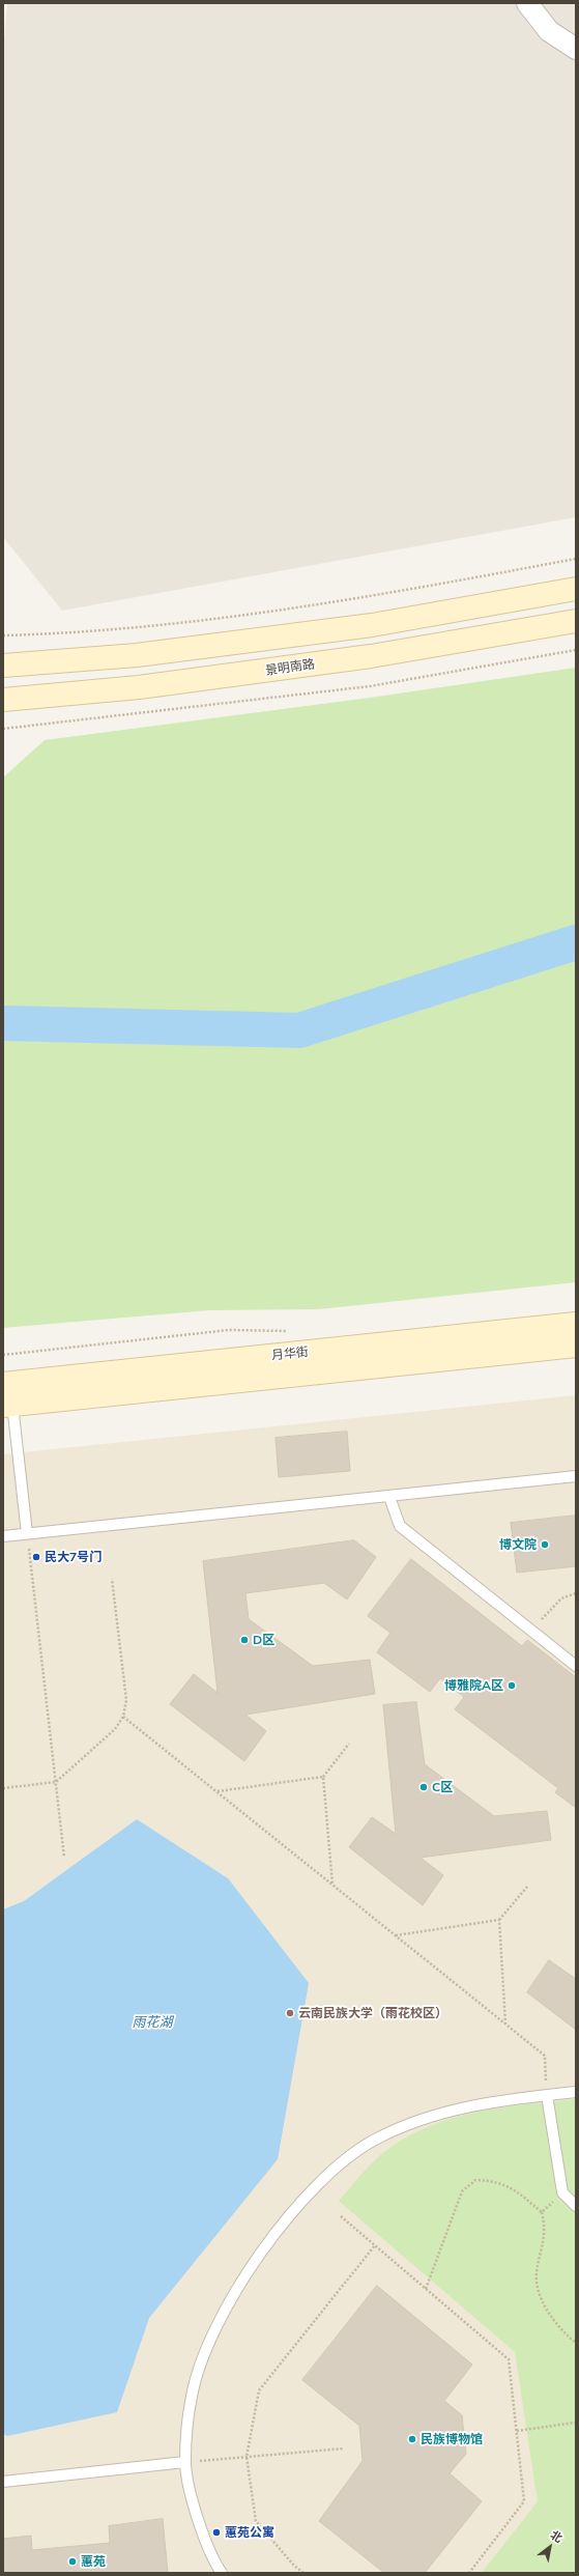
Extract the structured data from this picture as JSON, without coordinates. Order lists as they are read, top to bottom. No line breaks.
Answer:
{"streets":{"street":["景明南路","月华街"]},"water":["雨花湖"],"places":["博文院","民大7号门","D区","博雅院A区","C区","云南民族大学（雨花校区）","民族博物馆","蕙苑公寓","蕙苑"],"north":"top right"}
